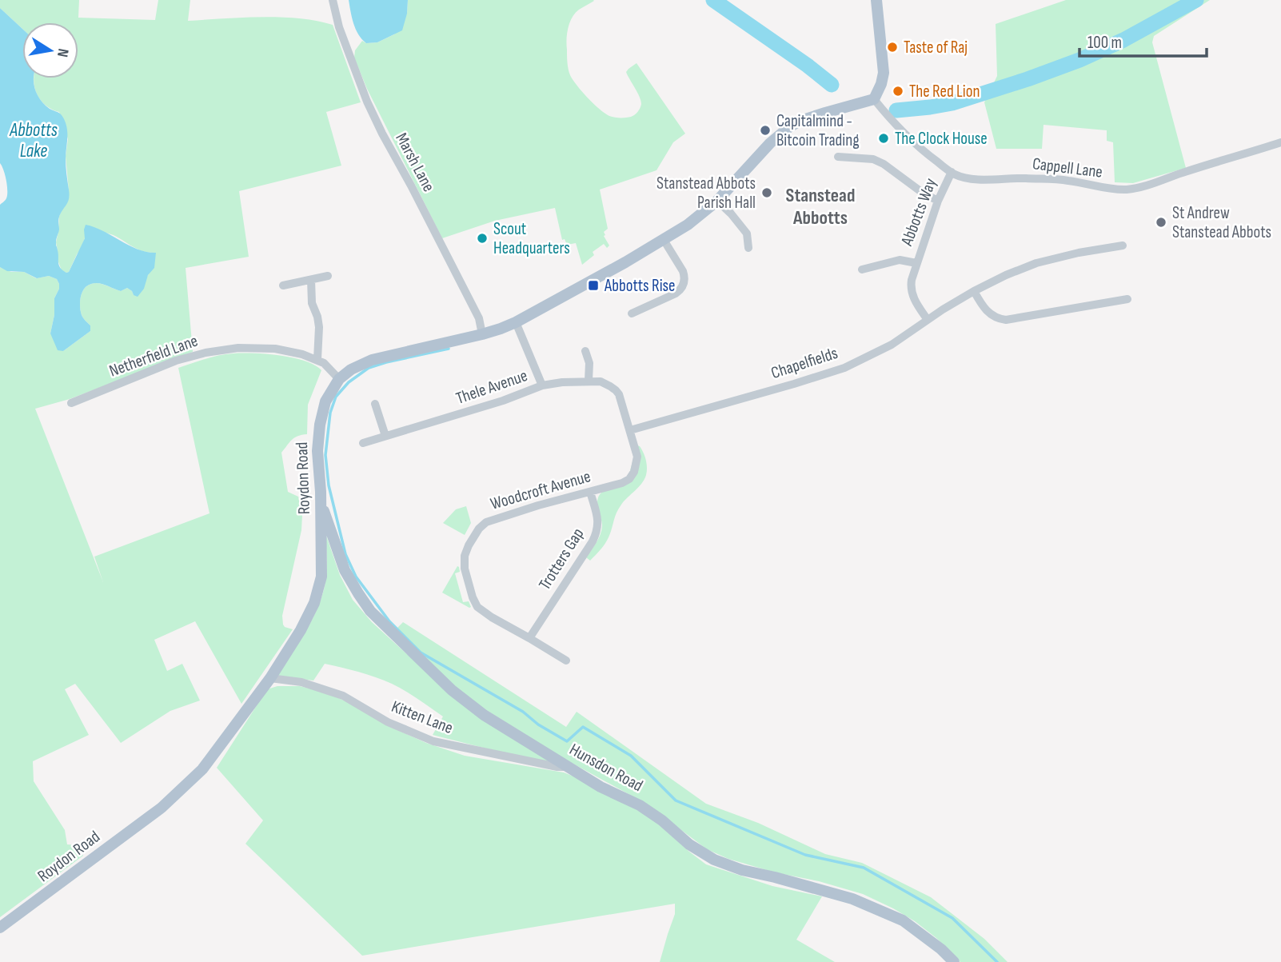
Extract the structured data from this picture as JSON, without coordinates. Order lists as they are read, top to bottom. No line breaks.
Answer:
{"streets":{"main road":["Roydon Road","Hunsdon Road"],"street":["Marsh Lane","Cappell Lane","Abbotts Way","Netherfield Lane","Chapelfields","Thele Avenue","Woodcroft Avenue","Trotters Gap","Kitten Lane"]},"crossings":[["Marsh Lane","Roydon Road"],["Cappell Lane","Abbotts Way"],["Cappell Lane","Roydon Road"],["Abbotts Way","Chapelfields"],["Netherfield Lane","Roydon Road"],["Chapelfields","Woodcroft Avenue"],["Thele Avenue","Roydon Road"],["Thele Avenue","Woodcroft Avenue"],["Roydon Road","Kitten Lane"],["Roydon Road","Hunsdon Road"],["Woodcroft Avenue","Trotters Gap"],["Kitten Lane","Hunsdon Road"]],"districts":["Stanstead Abbotts"],"water":["Abbotts Lake"],"places":{"other":["Taste of Raj","The Red Lion","Capitalmind - Bitcoin Trading","The Clock House","Stanstead Abbots Parish Hall","St Andrew Stanstead Abbots","Scout Headquarters"],"transit":["Abbotts Rise"]},"scale_bar":"100 m","north":"right"}
